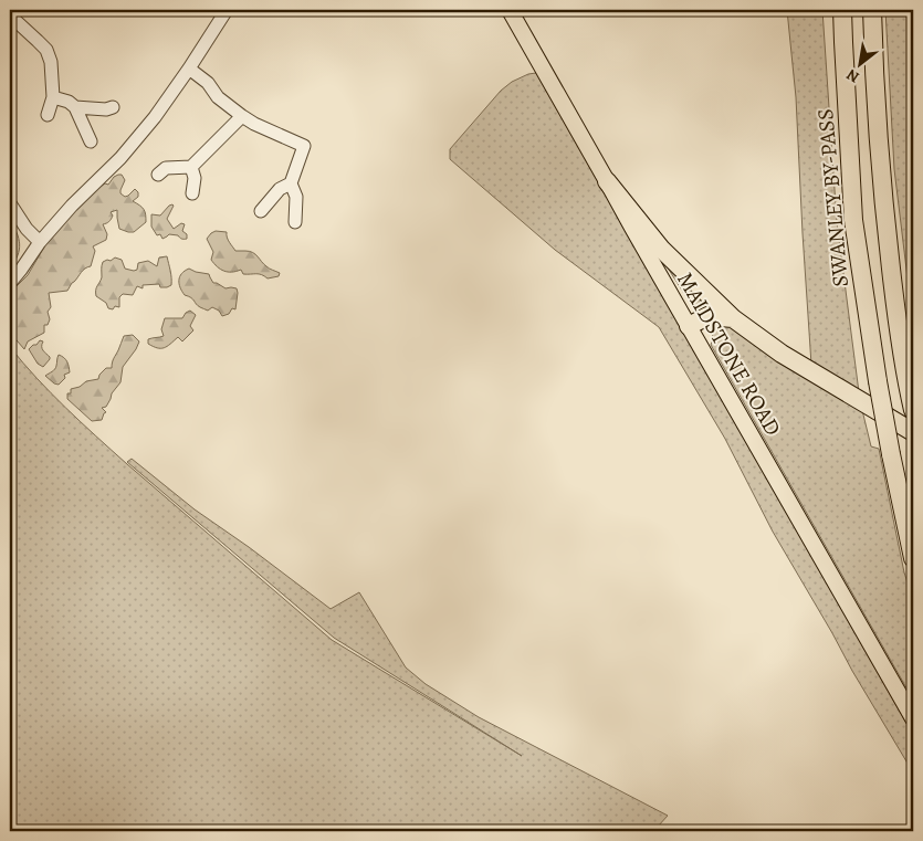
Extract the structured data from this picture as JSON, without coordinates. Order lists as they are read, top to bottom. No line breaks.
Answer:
{"streets":{"highway":["SWANLEY BY-PASS"],"main road":["MAIDSTONE ROAD"]},"north":"bottom left"}
